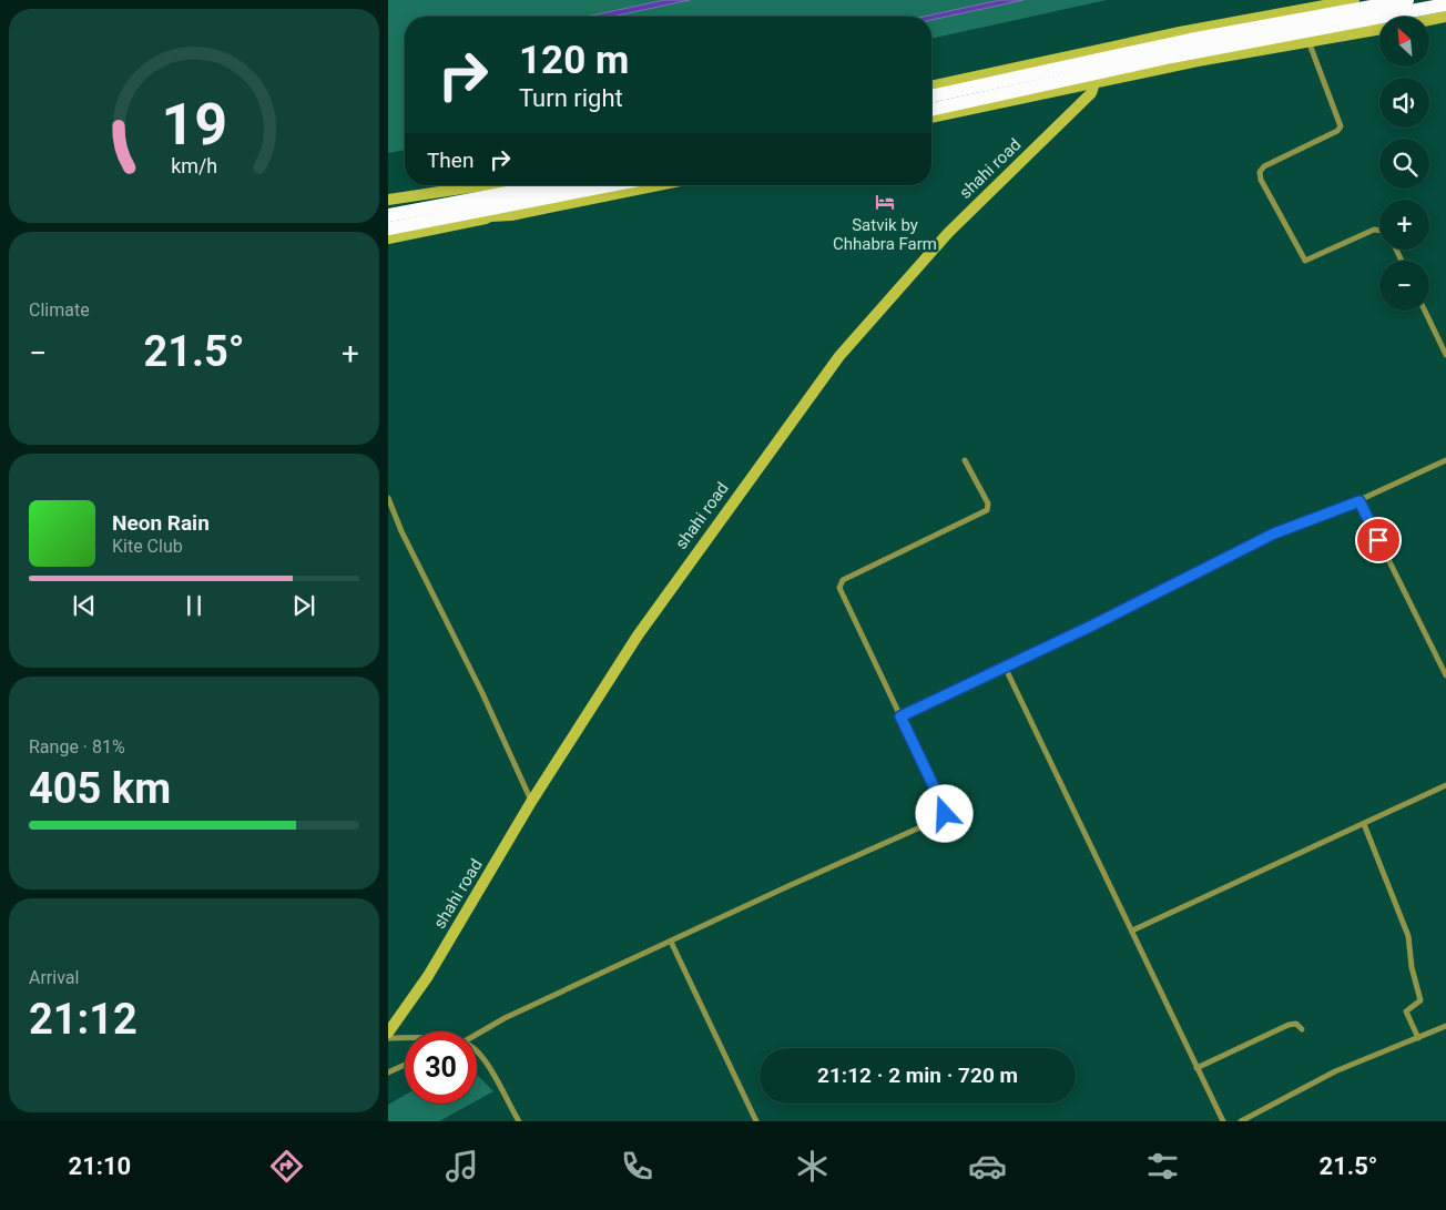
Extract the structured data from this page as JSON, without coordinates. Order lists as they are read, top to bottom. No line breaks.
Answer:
{"streets":{"street":["shahi road"]},"places":{"hotel":["Satvik by Chhabra Farm"]},"north":"top left","page":{"map_buttons":["+","−"],"turn":["120 m","Turn right"],"then":"Then","tile":["Climate",["Range · 81%","405 km"],["Arrival","21:12"]],"heat":["−","21.5°","+"],"song":["Neon Rain","Kite Club"],"limit":"30","trip":"21:12 · 2 min · 720 m","tabs":["21:10","21.5°"],"gauge":["19","km/h"]}}
